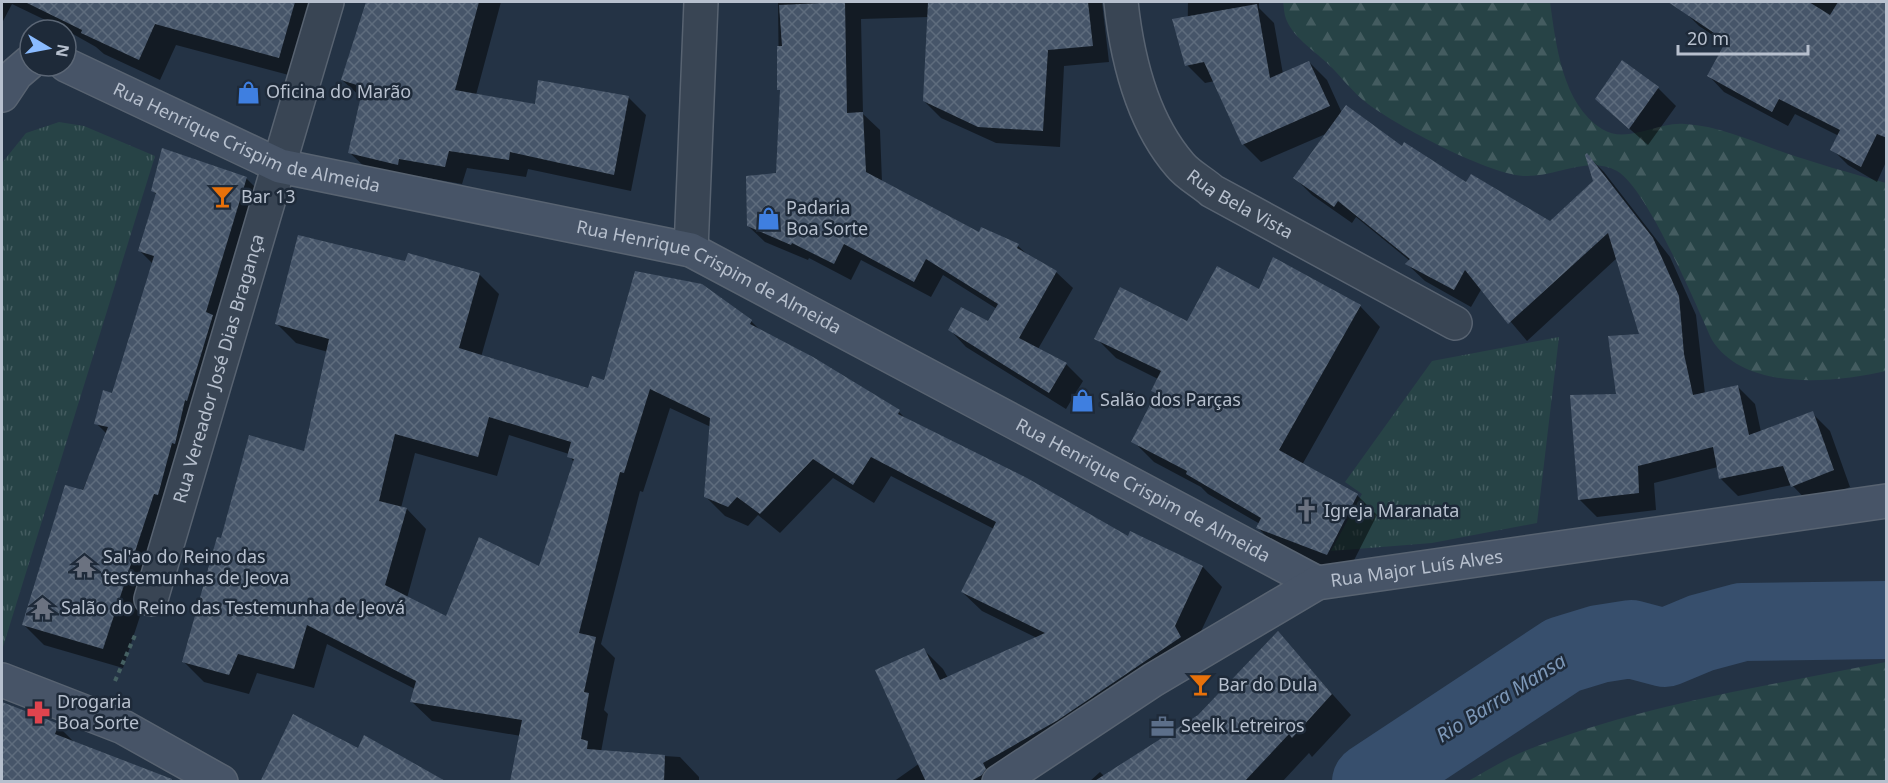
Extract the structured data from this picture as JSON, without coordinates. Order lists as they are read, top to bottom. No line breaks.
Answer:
{"streets":{"street":["Rua Henrique Crispim de Almeida","Rua Bela Vista","Rua Vereador José Dias Bragança","Rua Major Luís Alves"]},"crossings":[["Rua Henrique Crispim de Almeida","Rua Vereador José Dias Bragança"],["Rua Henrique Crispim de Almeida","Rua Major Luís Alves"]],"water":["Rio Barra Mansa"],"places":{"shop":["Oficina do Marão","Padaria Boa Sorte","Salão dos Parças"],"bar":["Bar 13","Bar do Dula"],"church":["Igreja Maranata"],"temple":["Sal'ao do Reino das testemunhas de Jeova","Salão do Reino das Testemunha de Jeová"],"pharmacy":["Drogaria Boa Sorte"],"office":["Seelk Letreiros"]},"scale_bar":"20 m","north":"right"}
